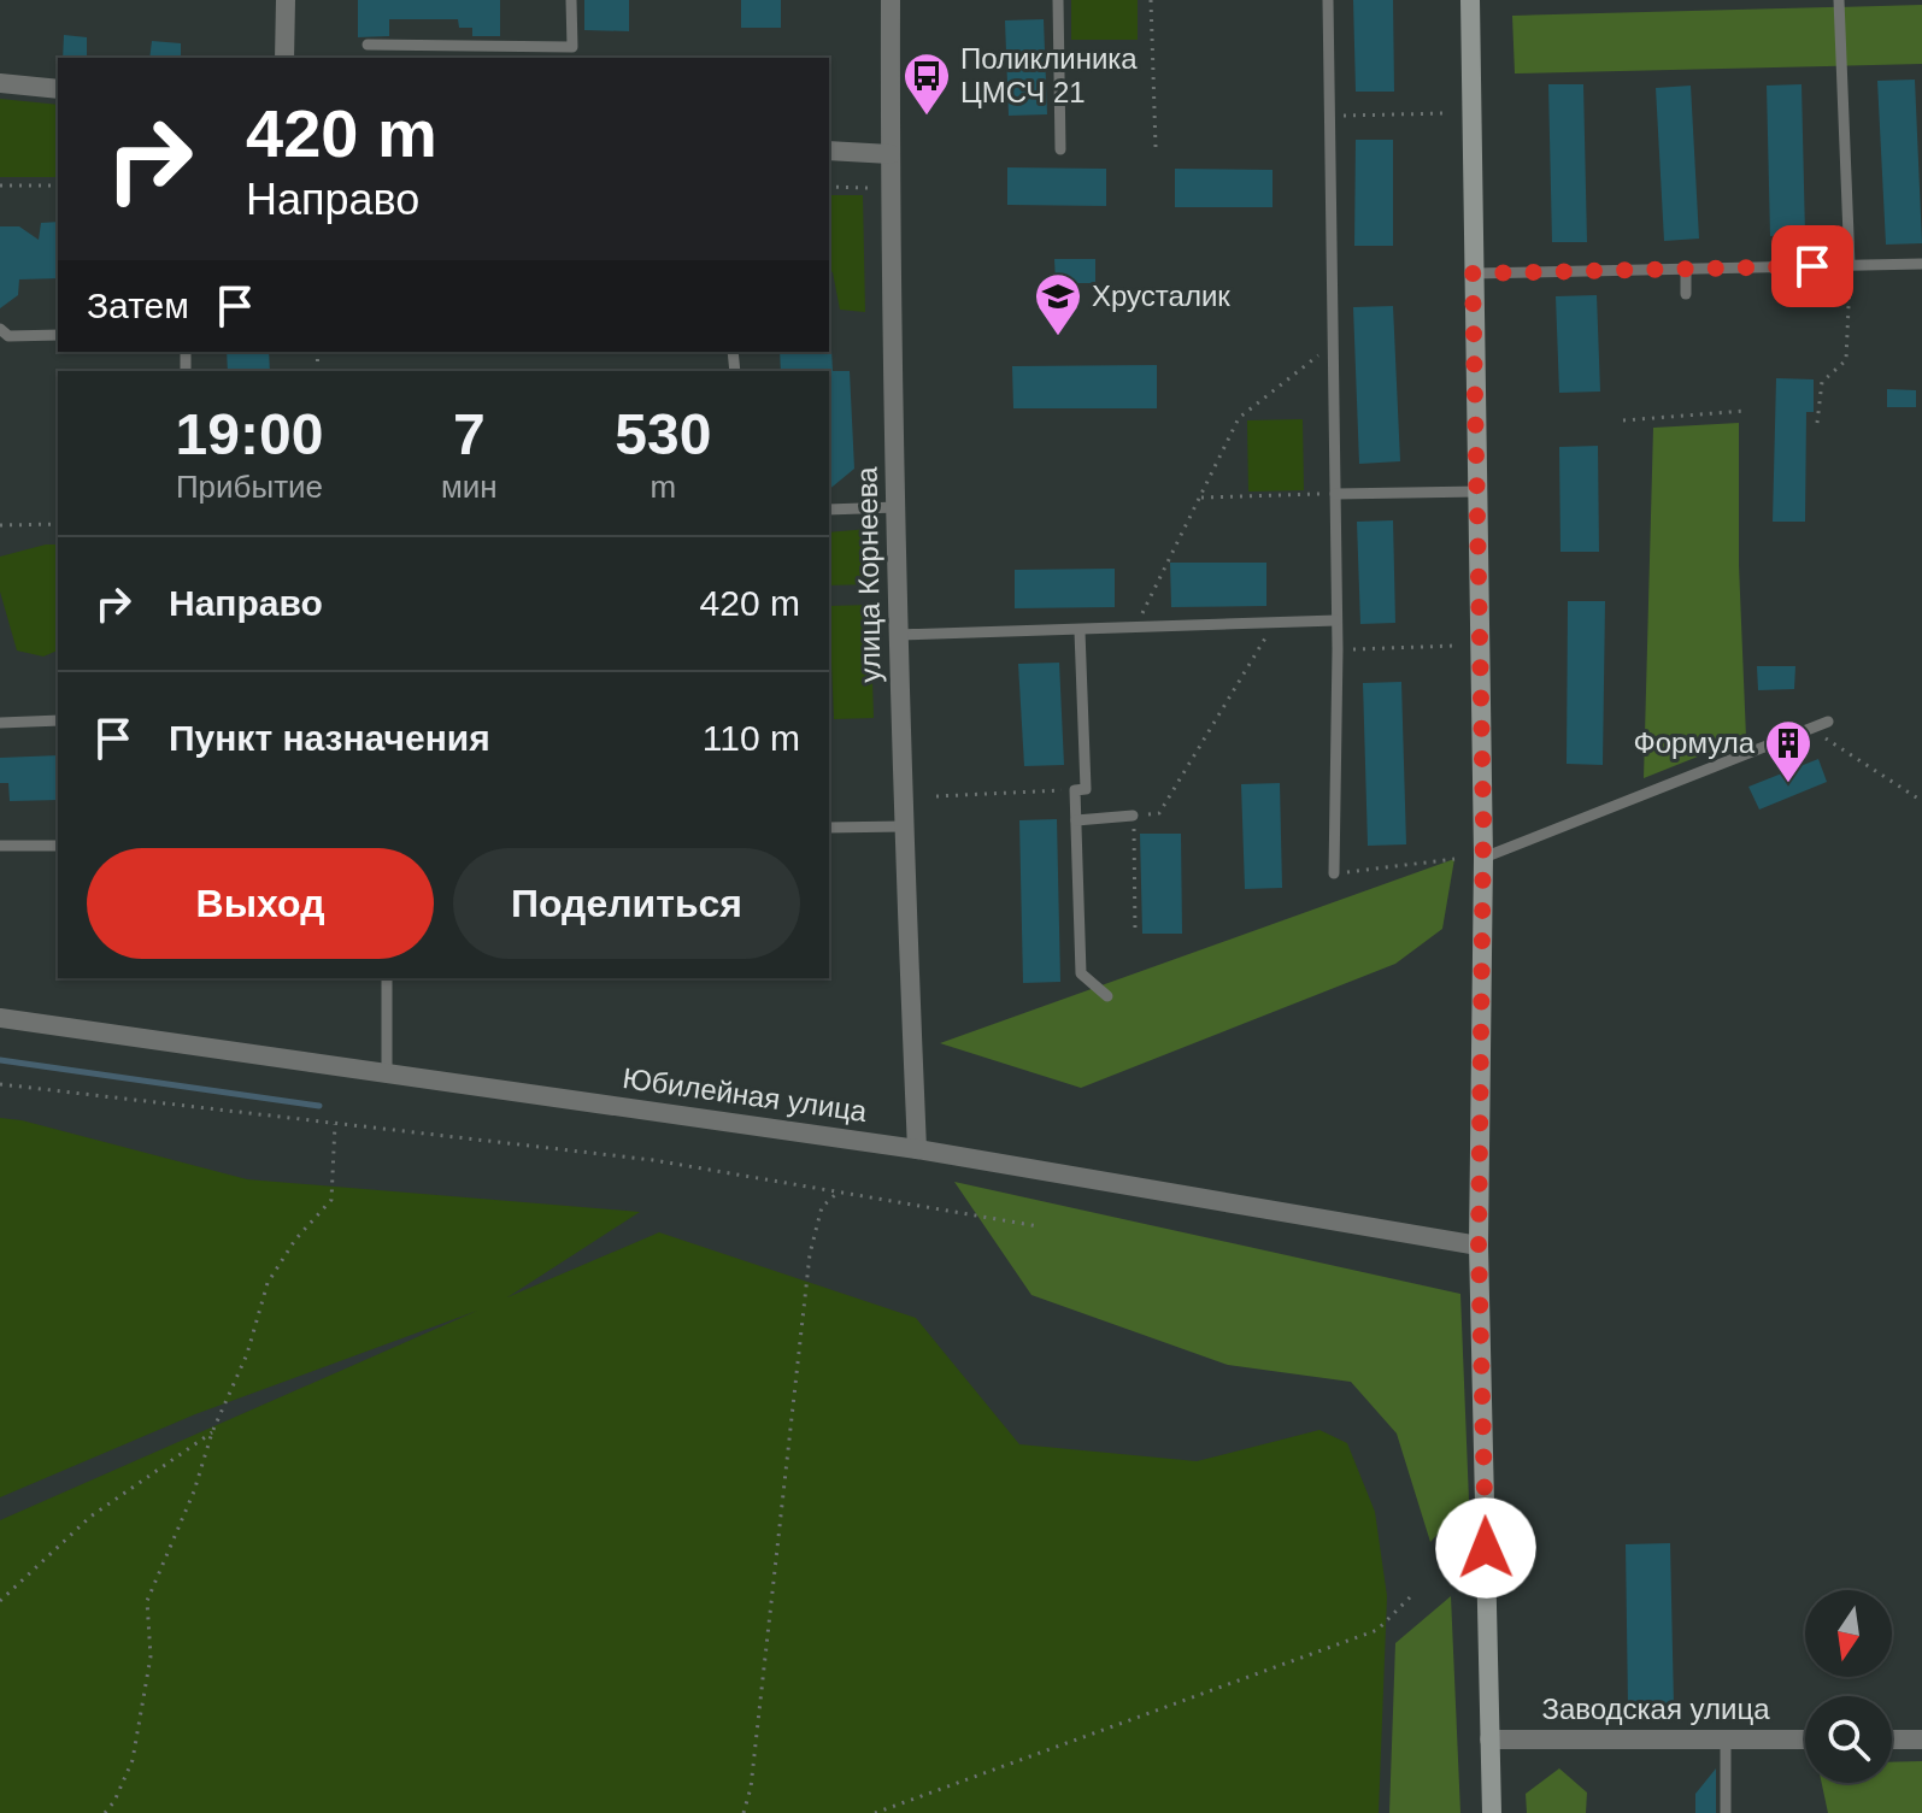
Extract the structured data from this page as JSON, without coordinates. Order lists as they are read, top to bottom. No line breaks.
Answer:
{"streets":{"street":["улица Корнеева","Юбилейная улица","Заводская улица"]},"crossings":[["улица Корнеева","Юбилейная улица"]],"places":{"bus stop":["Поликлиника ЦМСЧ 21"],"school or university":["Хрусталик"],"building":["Формула"]},"north":"bottom","page":{"turn":["420 m","Направо"],"then":"Затем","eta":["19:00","Прибытие","7","мин","530","m"],"list":[{"name":"Направо","value":"420 m"},{"name":"Пункт назначения","value":"110 m"}],"buttons":["Выход","Поделиться"]}}
